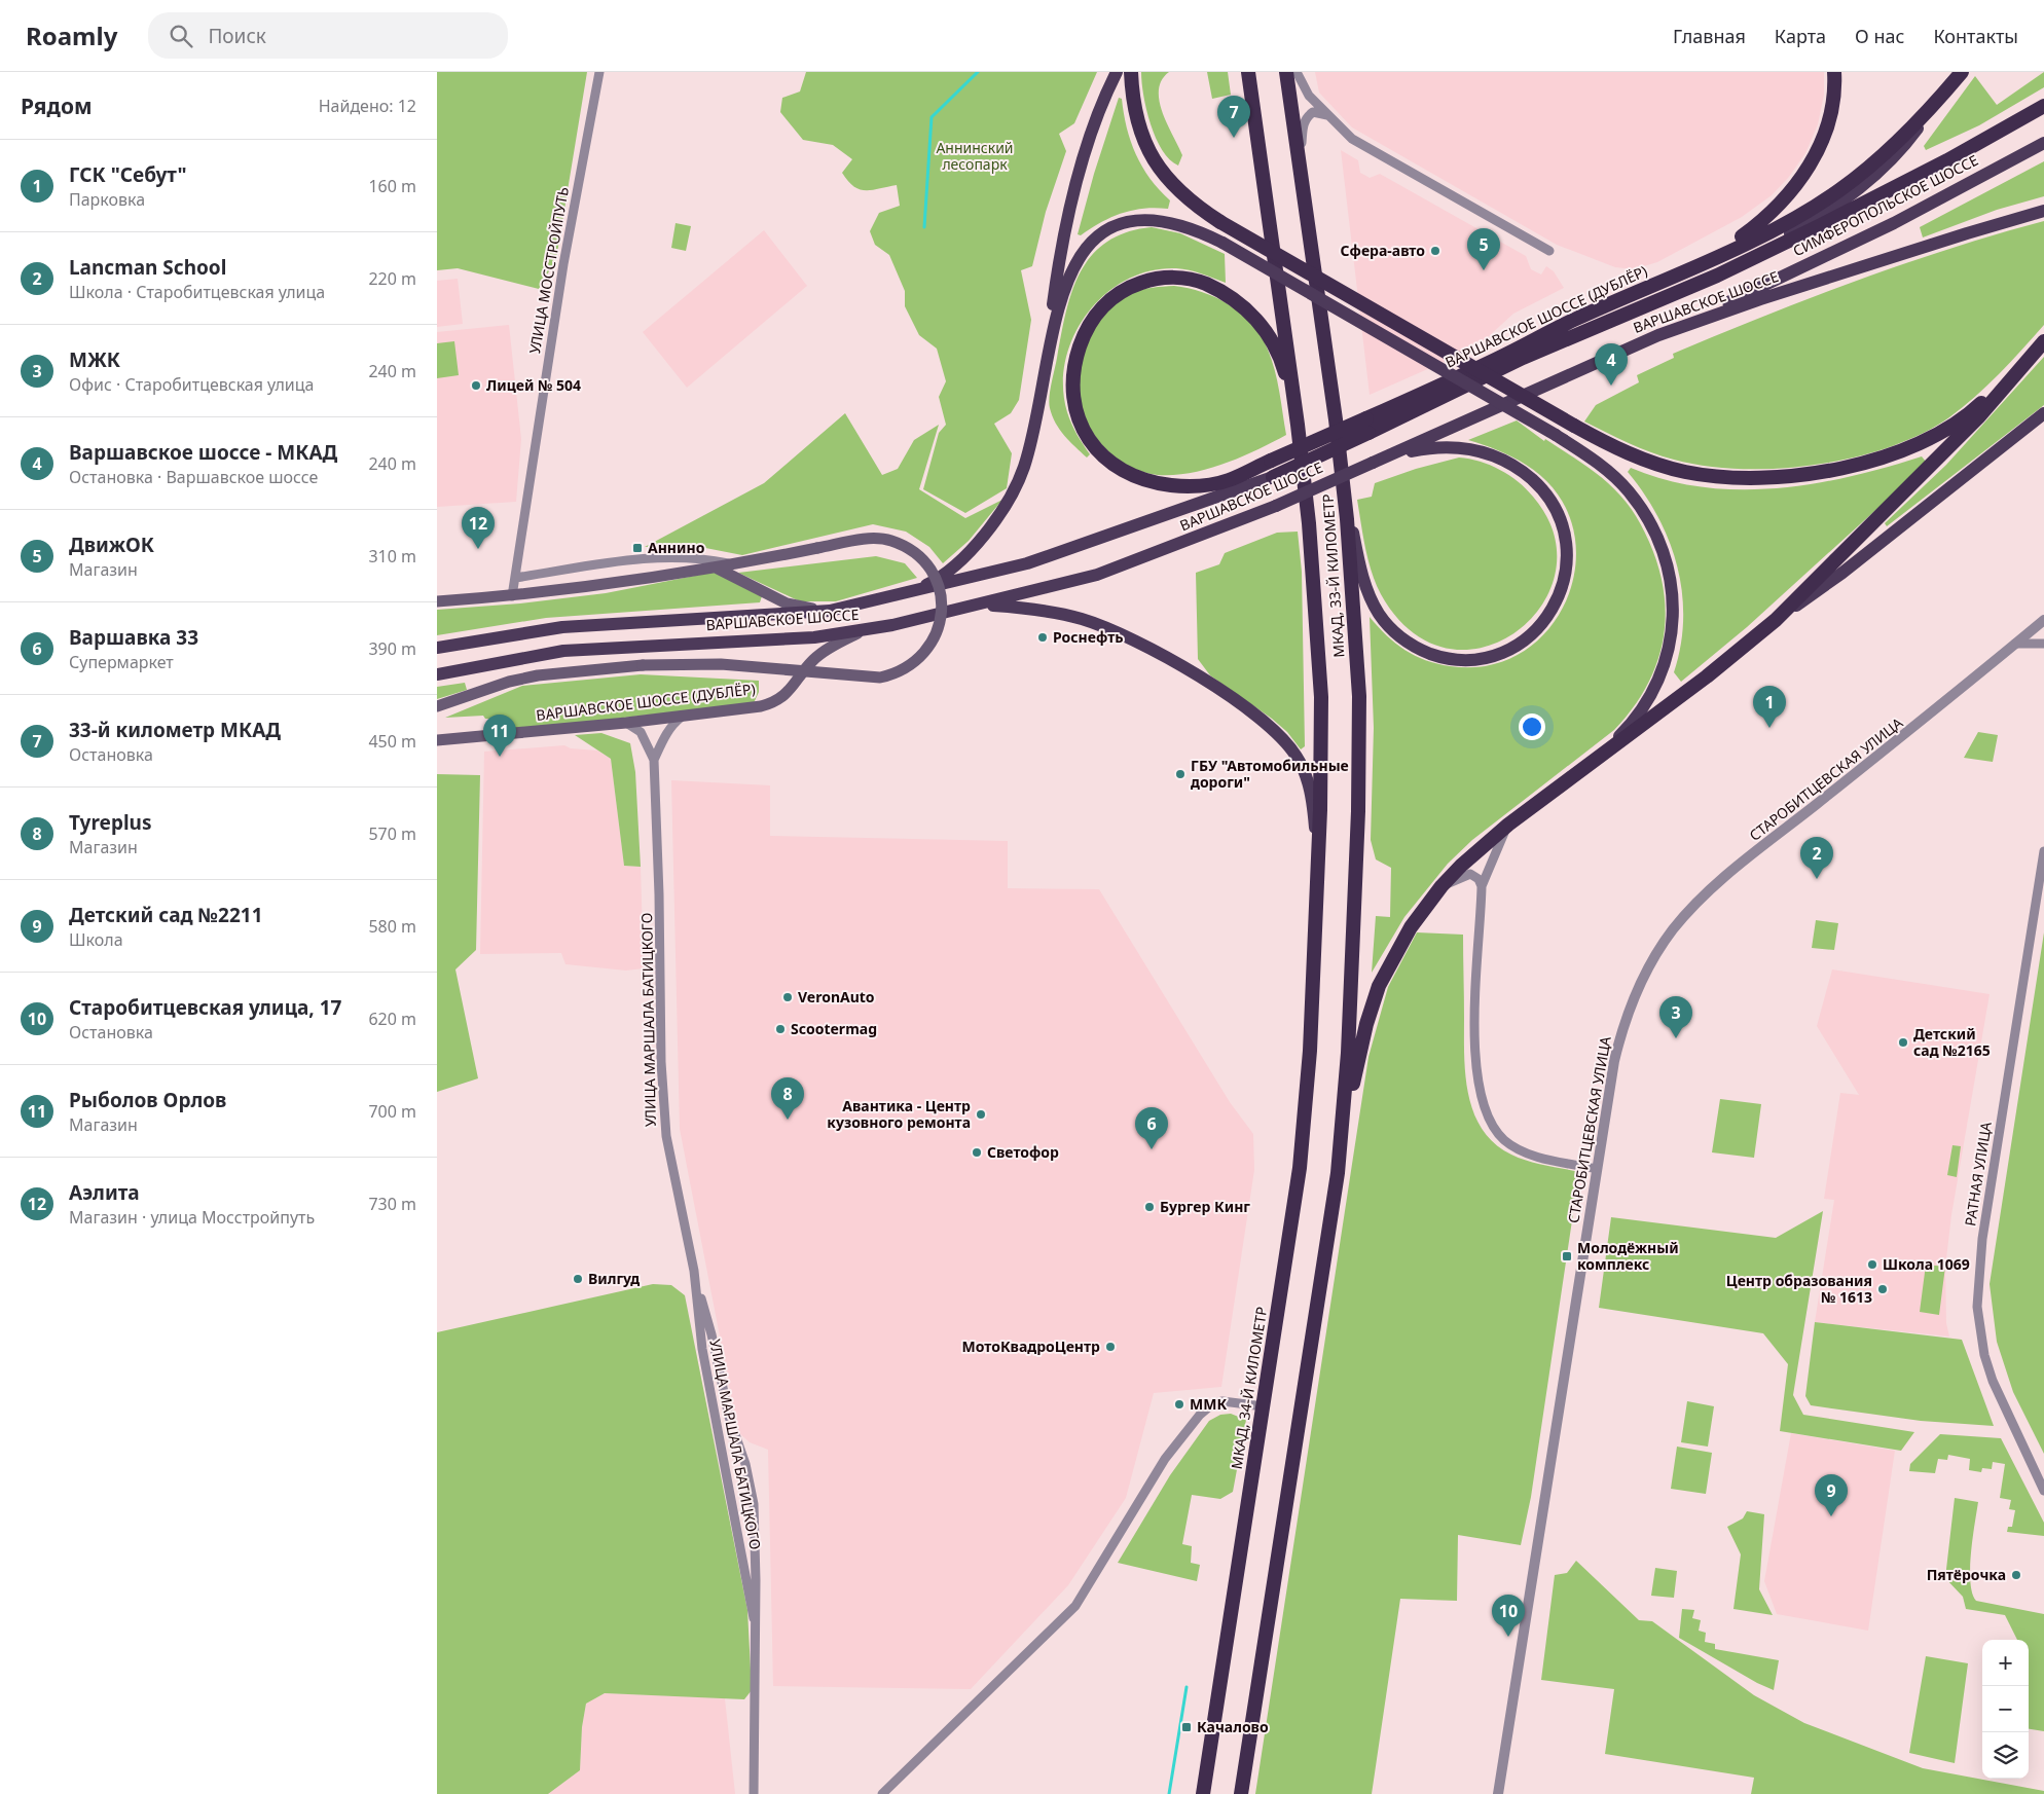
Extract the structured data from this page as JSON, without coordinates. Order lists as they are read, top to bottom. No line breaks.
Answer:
{"streets":{"highway":["СИМФЕРОПОЛЬСКОЕ ШОССЕ","ВАРШАВСКОЕ ШОССЕ","ВАРШАВСКОЕ ШОССЕ (ДУБЛЁР)","МКАД, 33-Й КИЛОМЕТР","МКАД, 34-Й КИЛОМЕТР"],"street":["УЛИЦА МОССТРОЙПУТЬ","СТАРОБИТЦЕВСКАЯ УЛИЦА","УЛИЦА МАРШАЛА БАТИЦКОГО","РАТНАЯ УЛИЦА"]},"crossings":[["СИМФЕРОПОЛЬСКОЕ ШОССЕ","ВАРШАВСКОЕ ШОССЕ"],["ВАРШАВСКОЕ ШОССЕ","ВАРШАВСКОЕ ШОССЕ (ДУБЛЁР)"],["ВАРШАВСКОЕ ШОССЕ (ДУБЛЁР)","УЛИЦА МАРШАЛА БАТИЦКОГО"],["МКАД, 33-Й КИЛОМЕТР","МКАД, 34-Й КИЛОМЕТР"]],"parks":["Аннинский лесопарк"],"places":{"other":["Сфера-авто","Лицей № 504","Роснефть","ГБУ \"Автомобильные дороги\"","VeronAuto","Scootermag","Детский сад №2165","Авантика - Центр кузовного ремонта","Светофор","Бургер Кинг","Школа 1069","Вилгуд","Центр образования № 1613","МотоКвадроЦентр","ММК","Пятёрочка"],"transit":["Аннино","Молодёжный комплекс","Качалово"]},"page":{"header":"Roamly","search":"Поиск","nav":["Главная","Карта","О нас","Контакты"],"heading":["Рядом","Найдено: 12"],"pins":["7","5","4","12","1","11","2","3","8","6","9","10"],"list":[{"mark":"1","name":"ГСК \"Себут\"","note":"Парковка","value":"160 m"},{"mark":"2","name":"Lancman School","note":"Школа · Старобитцевская улица","value":"220 m"},{"mark":"3","name":"МЖК","note":"Офис · Старобитцевская улица","value":"240 m"},{"mark":"4","name":"Варшавское шоссе - МКАД","note":"Остановка · Варшавское шоссе","value":"240 m"},{"mark":"5","name":"ДвижОК","note":"Магазин","value":"310 m"},{"mark":"6","name":"Варшавка 33","note":"Супермаркет","value":"390 m"},{"mark":"7","name":"33-й километр МКАД","note":"Остановка","value":"450 m"},{"mark":"8","name":"Tyreplus","note":"Магазин","value":"570 m"},{"mark":"9","name":"Детский сад №2211","note":"Школа","value":"580 m"},{"mark":"10","name":"Старобитцевская улица, 17","note":"Остановка","value":"620 m"},{"mark":"11","name":"Рыболов Орлов","note":"Магазин","value":"700 m"},{"mark":"12","name":"Аэлита","note":"Магазин · улица Мосстройпуть","value":"730 m"}],"map_buttons":["+","−"]}}
